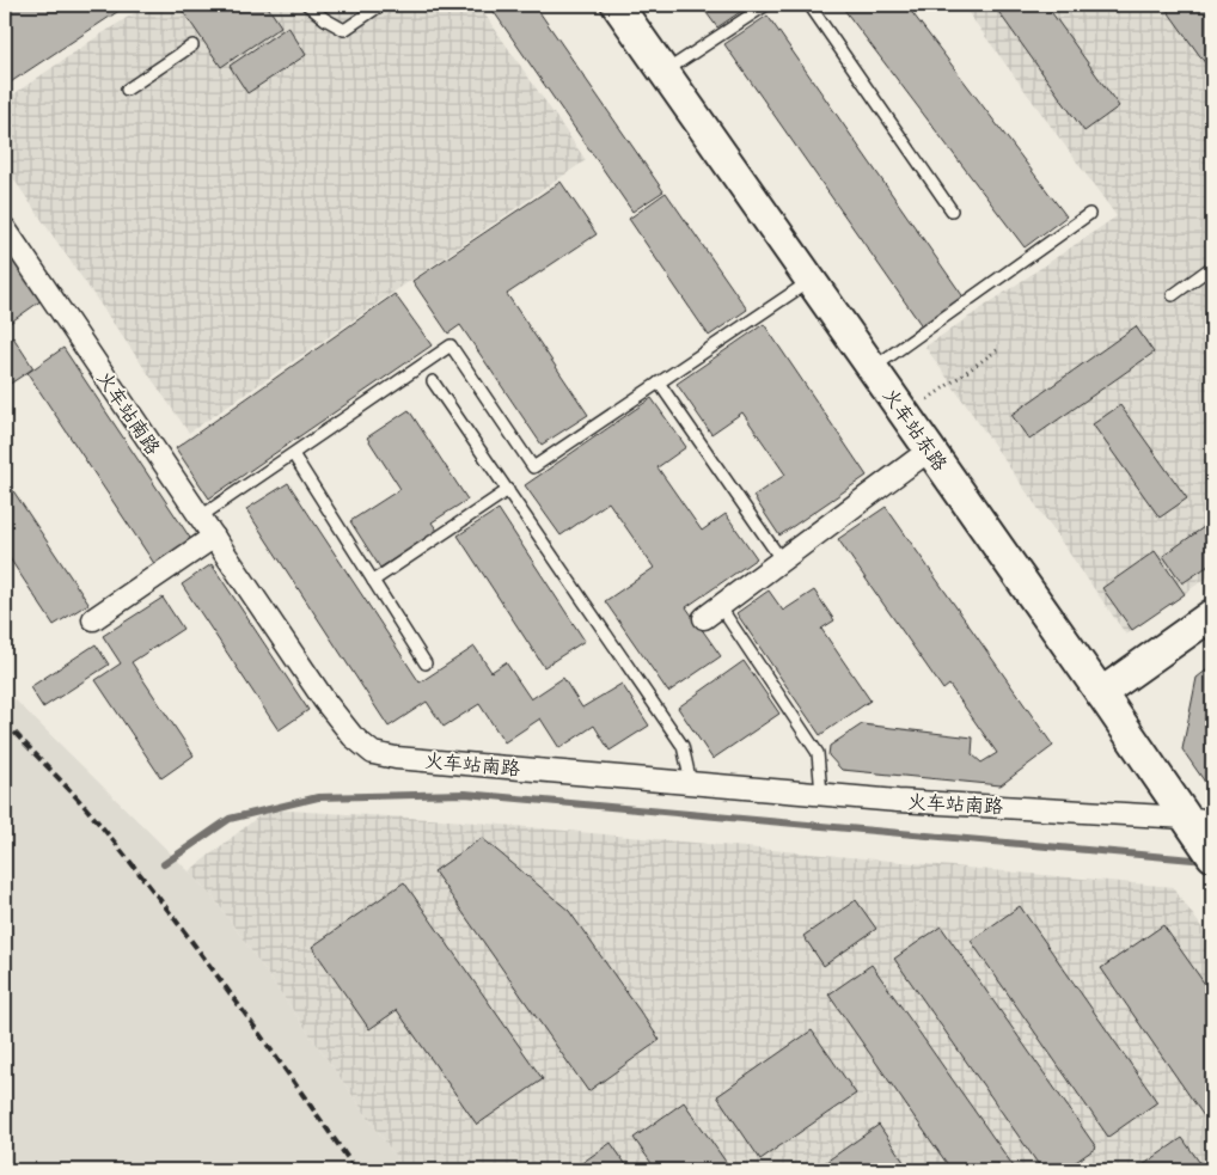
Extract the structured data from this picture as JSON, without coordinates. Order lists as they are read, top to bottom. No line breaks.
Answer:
{"streets":{"main road":["火车站东路"],"street":["火车站南路"]},"crossings":[["火车站南路","火车站东路"]]}
